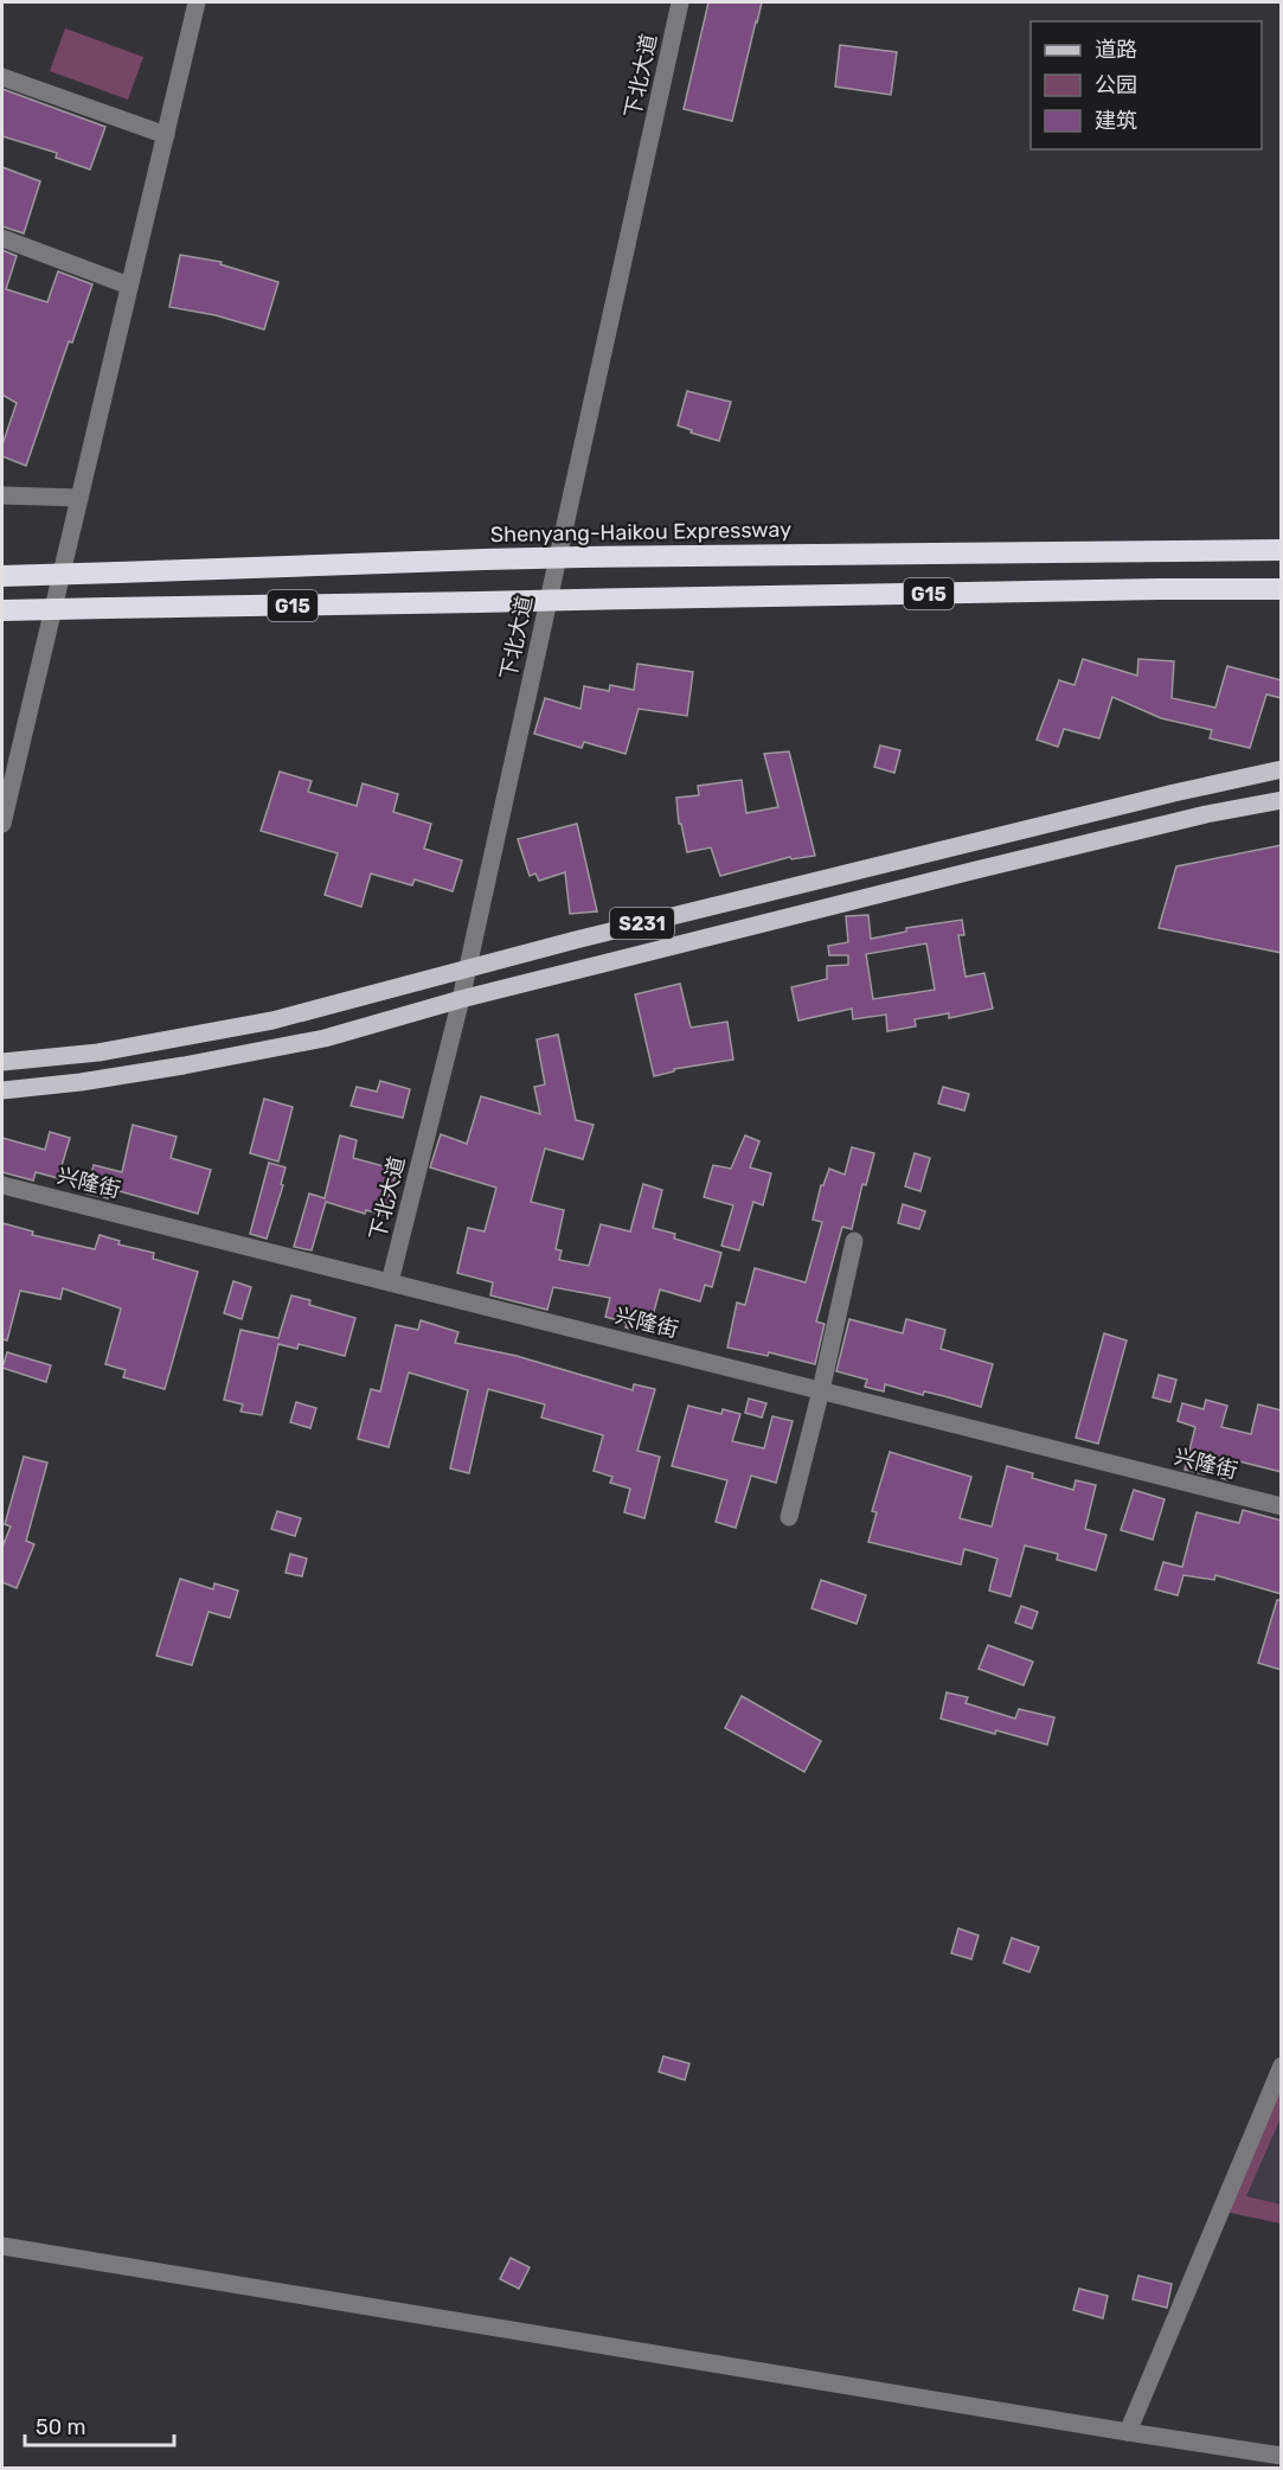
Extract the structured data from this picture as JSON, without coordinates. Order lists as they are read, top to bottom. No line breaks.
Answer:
{"streets":{"highway":["Shenyang-Haikou Expressway","G15"],"main road":["S231"],"street":["下北大道","兴隆街"]},"crossings":[["下北大道","S231"],["下北大道","兴隆街"]],"legend":["道路","公园","建筑"],"scale_bar":"50 m"}
